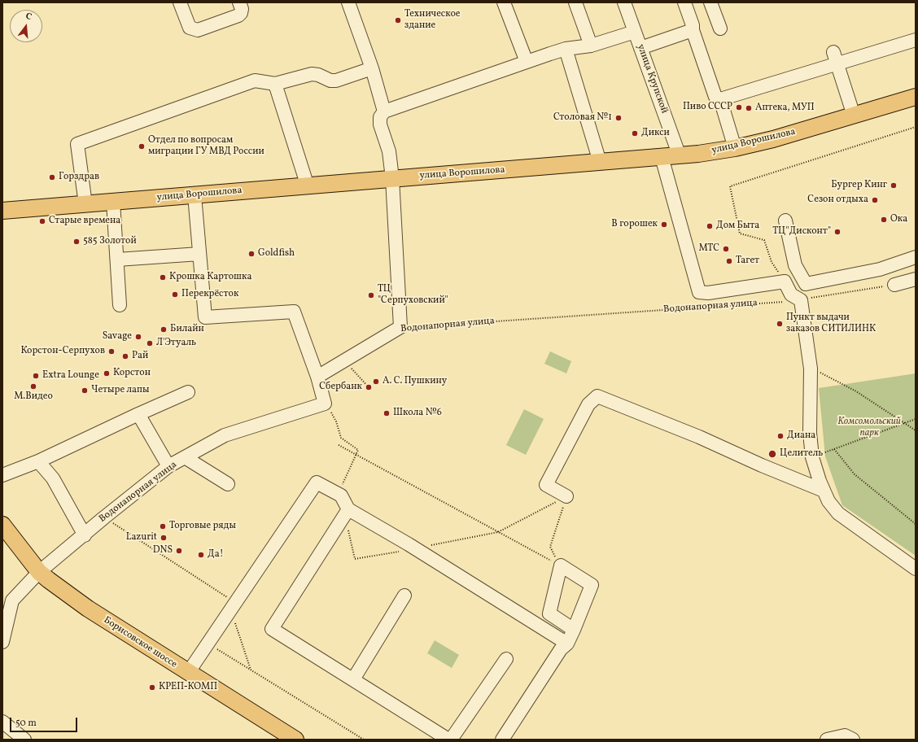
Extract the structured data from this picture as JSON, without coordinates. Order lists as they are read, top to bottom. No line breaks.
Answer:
{"streets":{"main road":["улица Ворошилова","Борисовское шоссе"],"street":["улица Крупской","Водонапорная улица"]},"crossings":[["улица Крупской","улица Ворошилова"],["Водонапорная улица","Борисовское шоссе"]],"parks":["Комсомольский парк"],"places":["Техническое здание","Пиво СССР","Аптека, МУП","Столовая №1","Дикси","Отдел по вопросам миграции ГУ МВД России","Горздрав","Бургер Кинг","Сезон отдыха","Ока","Старые времена","В горошек","Дом Быта","ТЦ\"Дисконт\"","585 Золотой","МТС","Goldfish","Тагет","Крошка Картошка","Перекрёсток","ТЦ \"Серпуховский\"","Пункт выдачи заказов СИТИЛИНК","Билайн","Savage","Л'Этуаль","Корстон-Серпухов","Рай","Корстон","Extra Lounge","А. С. Пушкину","М.Видео","Сбербанк","Четыре лапы","Школа №6","Диана","Целитель","Торговые ряды","Lazurit","DNS","Да!","КРЕП-КОМП"],"scale_bar":"50 m","north":"top"}
